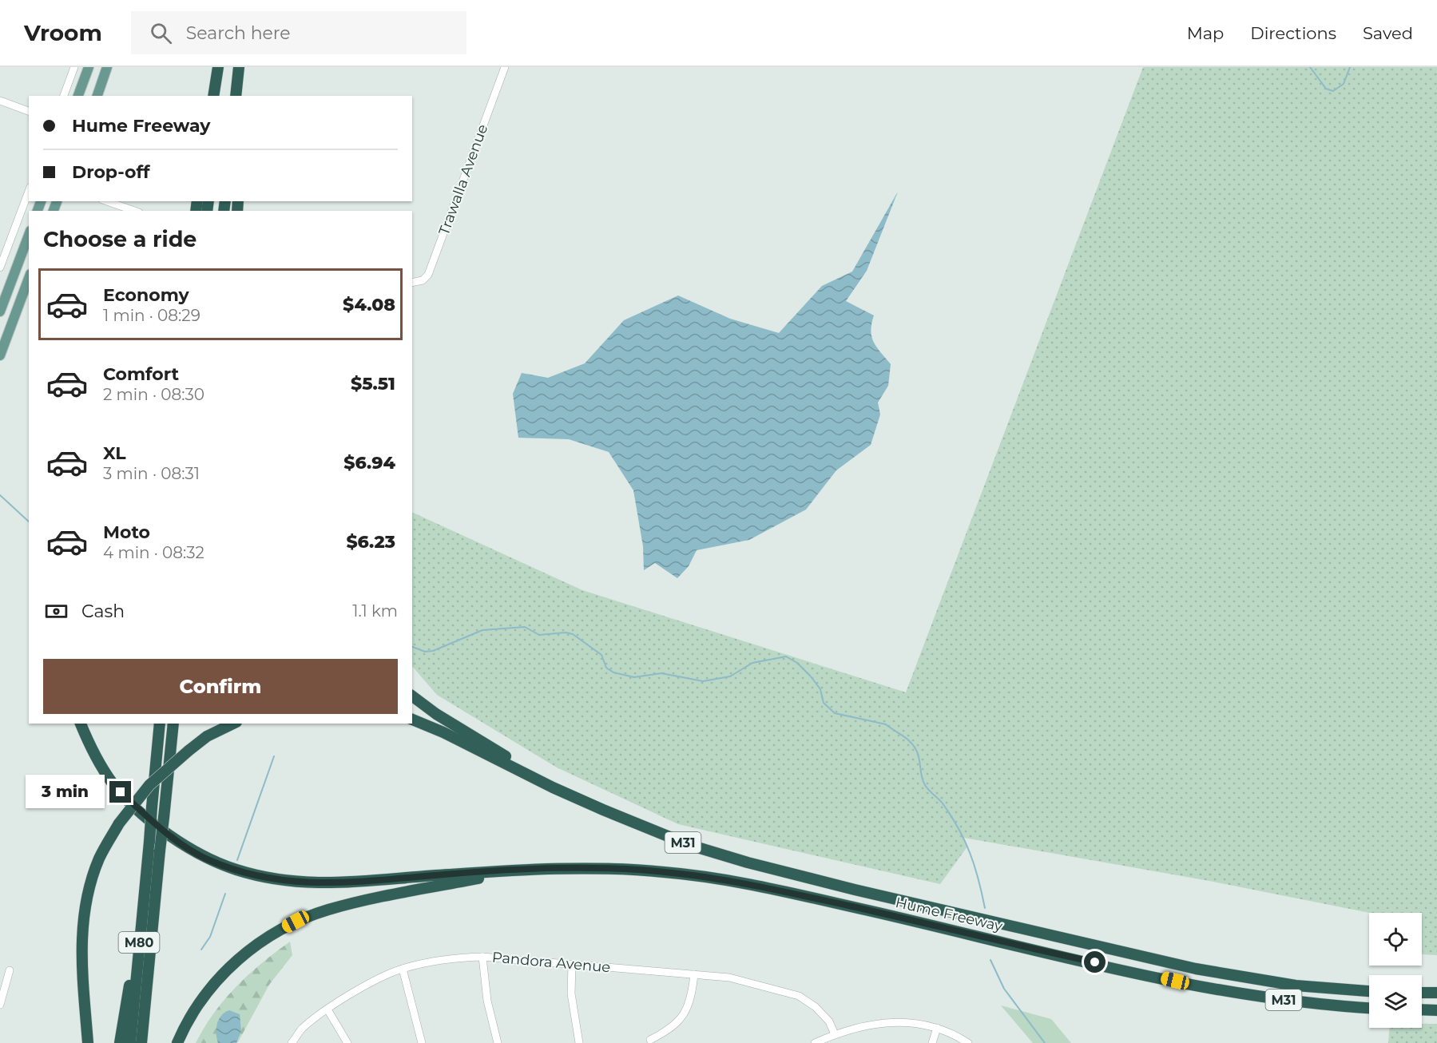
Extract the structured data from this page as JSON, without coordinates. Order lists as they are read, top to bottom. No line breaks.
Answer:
{"streets":{"highway":["M31","Hume Freeway","M80"],"street":["Trawalla Avenue","Pandora Avenue"]},"page":{"header":"Vroom","search":"Search here","nav":["Map","Directions","Saved"],"banner":["Hume Freeway","Drop-off"],"heading":"Choose a ride","list":[{"name":"Economy","note":"1 min · 08:29","value":"$4.08"},{"name":"Comfort","note":"2 min · 08:30","value":"$5.51"},{"name":"XL","note":"3 min · 08:31","value":"$6.94"},{"name":"Moto","note":"4 min · 08:32","value":"$6.23"}],"pay":["Cash","1.1 km"],"buttons":"Confirm","bubble":"3 min"}}
